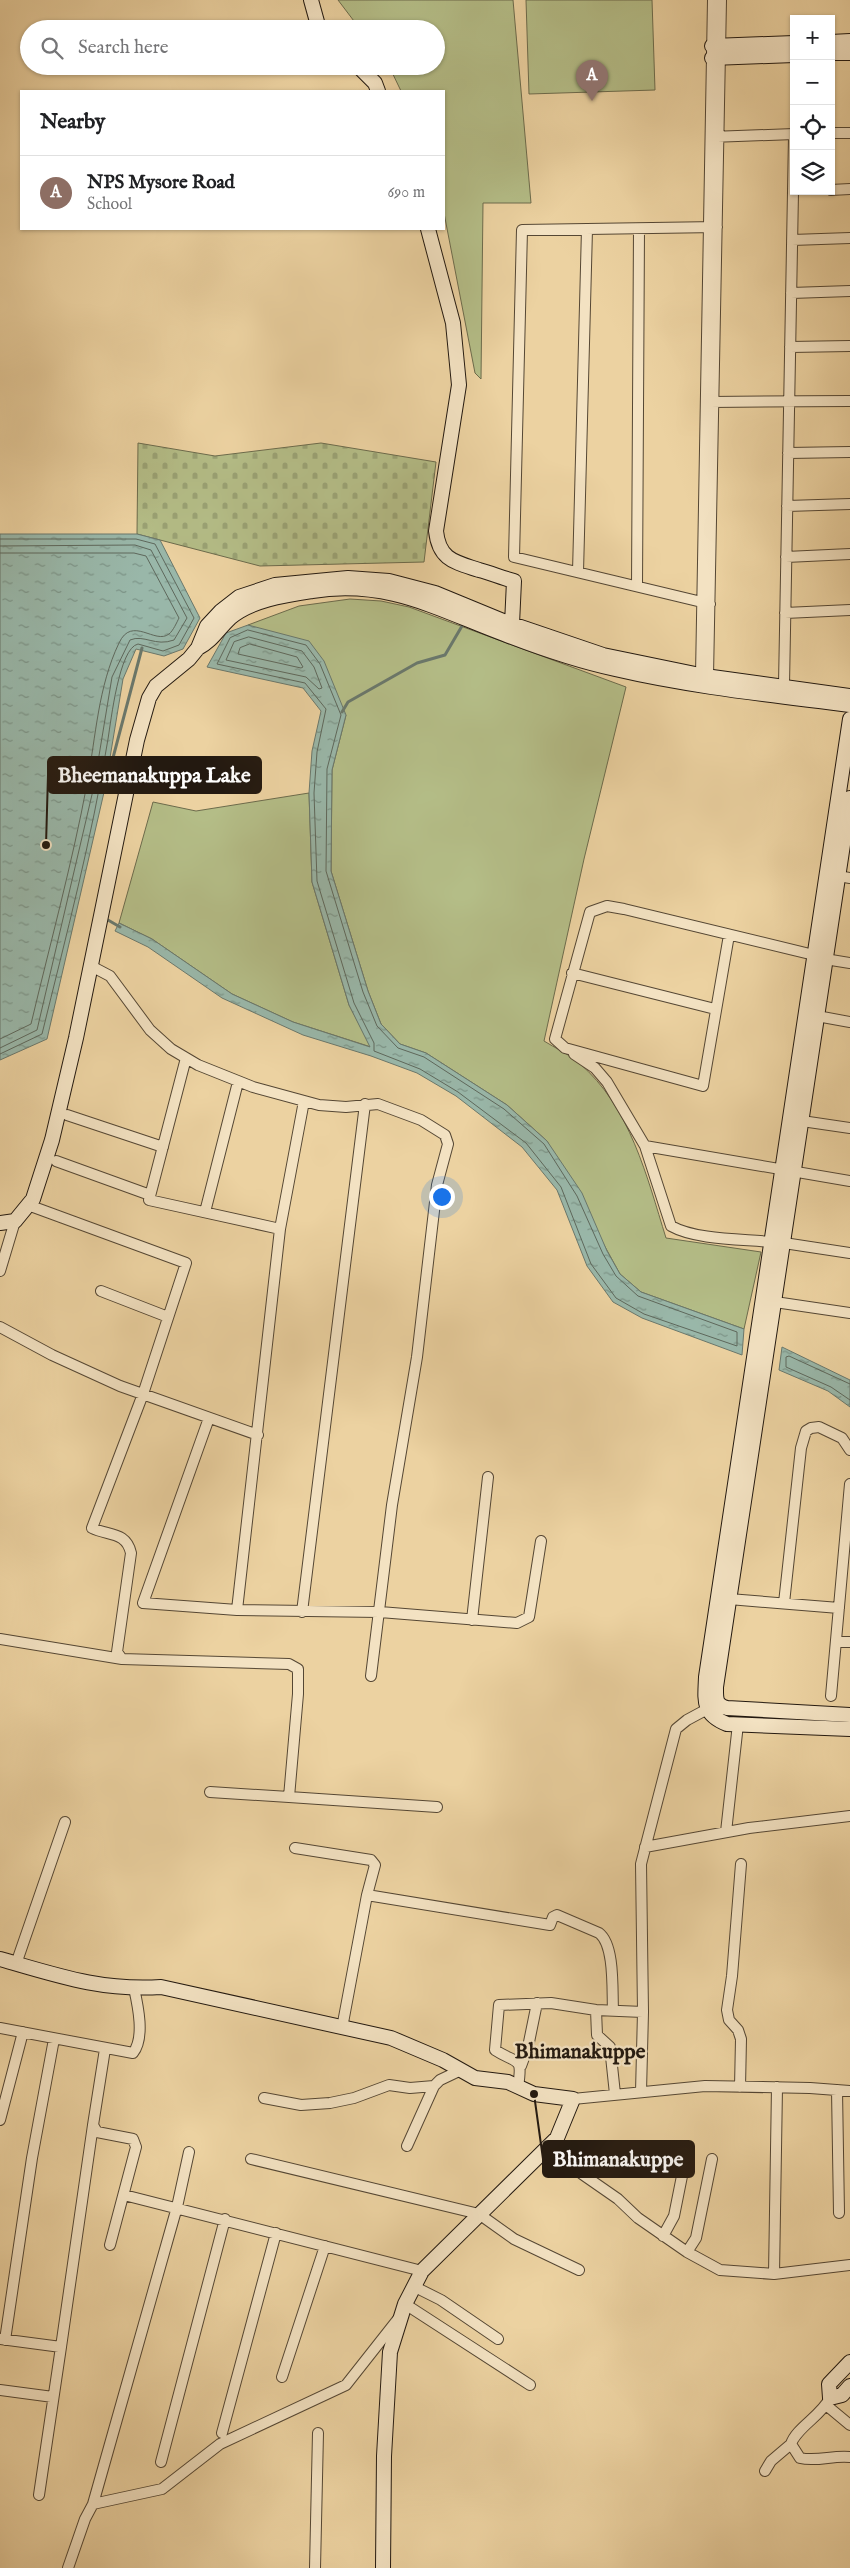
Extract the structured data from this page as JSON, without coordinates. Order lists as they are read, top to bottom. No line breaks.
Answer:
{"districts":["Bhimanakuppe"],"places":["Bheemanakuppa Lake","Bhimanakuppe"],"page":{"map_buttons":["+","−"],"search":"Search here","pins":"A","heading":"Nearby","list":[{"mark":"A","name":"NPS Mysore Road","note":"School","value":"690 m"}]}}
